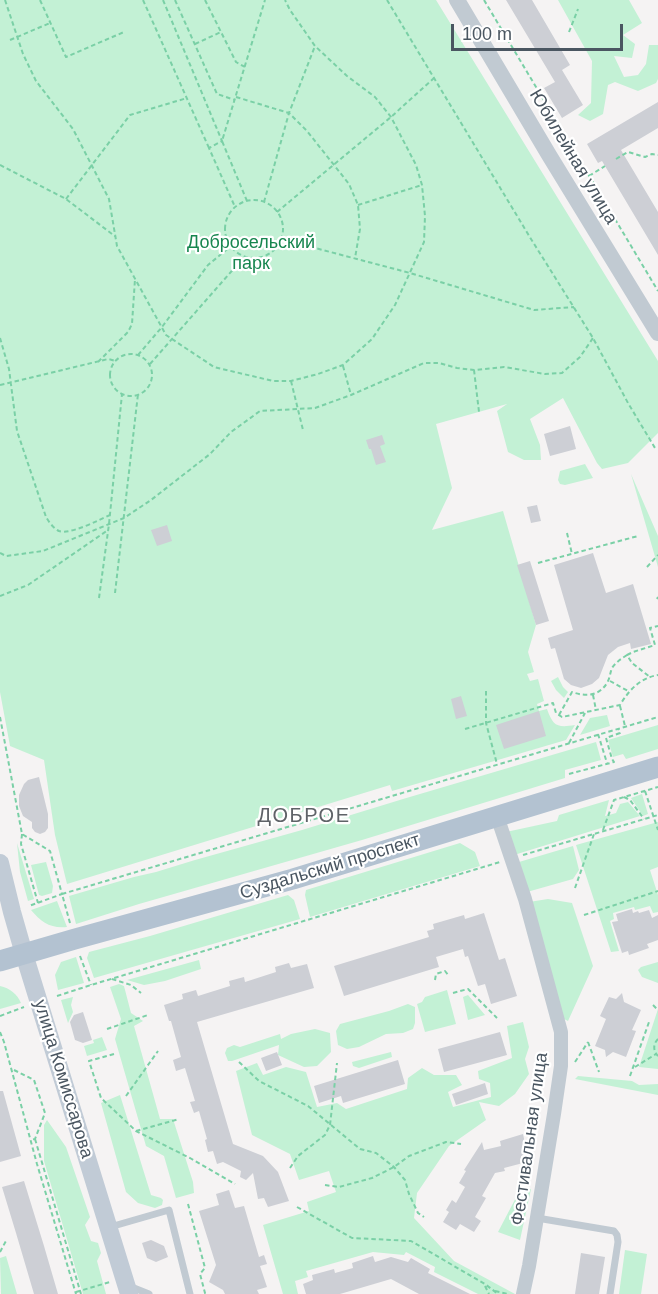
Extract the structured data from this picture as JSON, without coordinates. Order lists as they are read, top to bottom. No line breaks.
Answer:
{"streets":{"main road":["Суздальский проспект","улица Комиссарова"],"street":["Юбилейная улица","Фестивальная улица"]},"crossings":[["Суздальский проспект","улица Комиссарова"],["Суздальский проспект","Фестивальная улица"]],"districts":["ДОБРОЕ"],"parks":["Добросельский парк"],"scale_bar":"100 m"}
